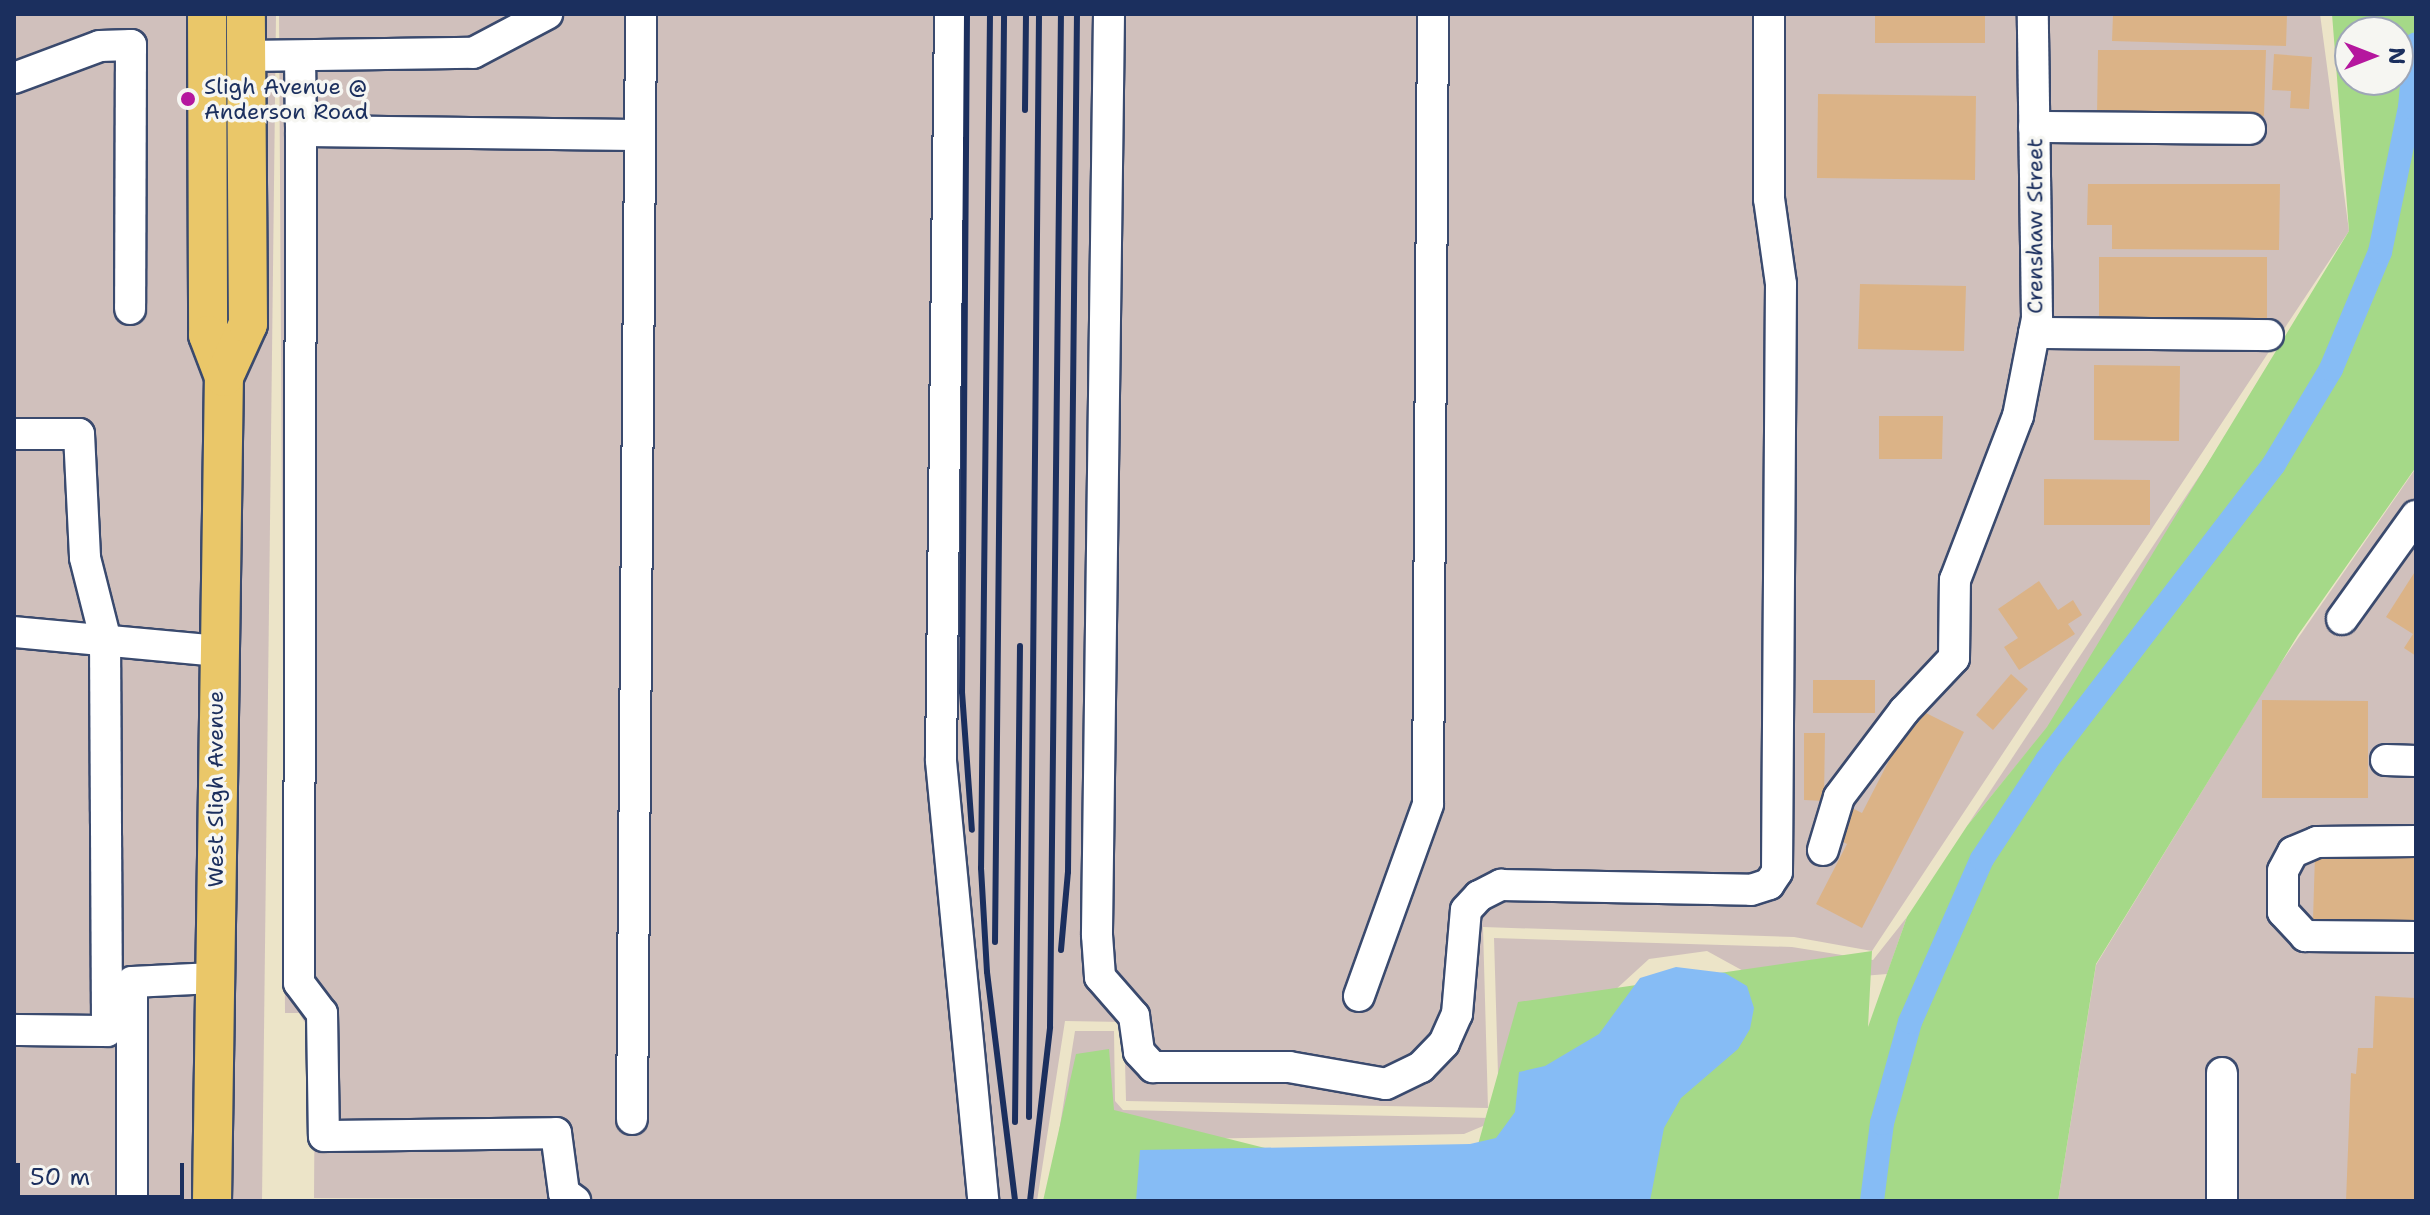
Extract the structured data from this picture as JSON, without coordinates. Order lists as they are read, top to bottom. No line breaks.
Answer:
{"streets":{"main road":["West Sligh Avenue"],"street":["Crenshaw Street"]},"places":["Sligh Avenue @ Anderson Road"],"scale_bar":"50 m","north":"right"}
